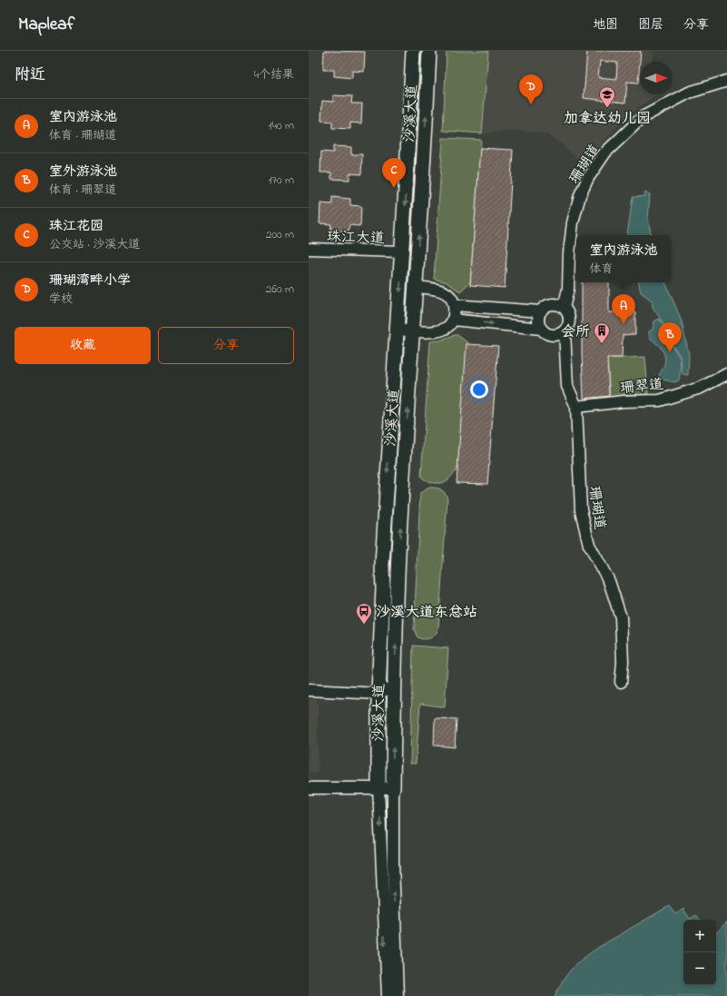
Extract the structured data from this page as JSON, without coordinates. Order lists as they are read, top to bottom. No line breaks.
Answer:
{"streets":{"main road":["沙溪大道"],"street":["珊瑚道","珠江大道","珊翠道"]},"crossings":[["沙溪大道","珠江大道"],["珊瑚道","珊翠道"]],"places":{"school or university":["加拿达幼儿园"],"building":["会所"],"bus stop":["沙溪大道东总站"]},"north":"right","page":{"header":"Mapleaf","nav":["地图","图层","分享"],"heading":["附近","4个结果"],"pins":["D","C","A","B"],"list":[{"mark":"A","name":"室内游泳池","note":"体育 · 珊瑚道","value":"140 m"},{"mark":"B","name":"室外游泳池","note":"体育 · 珊翠道","value":"170 m"},{"mark":"C","name":"珠江花园","note":"公交站 · 沙溪大道","value":"200 m"},{"mark":"D","name":"珊瑚湾畔小学","note":"学校","value":"260 m"}],"popup":["室内游泳池","体育"],"buttons":["收藏","分享"],"map_buttons":["+","−"]}}
